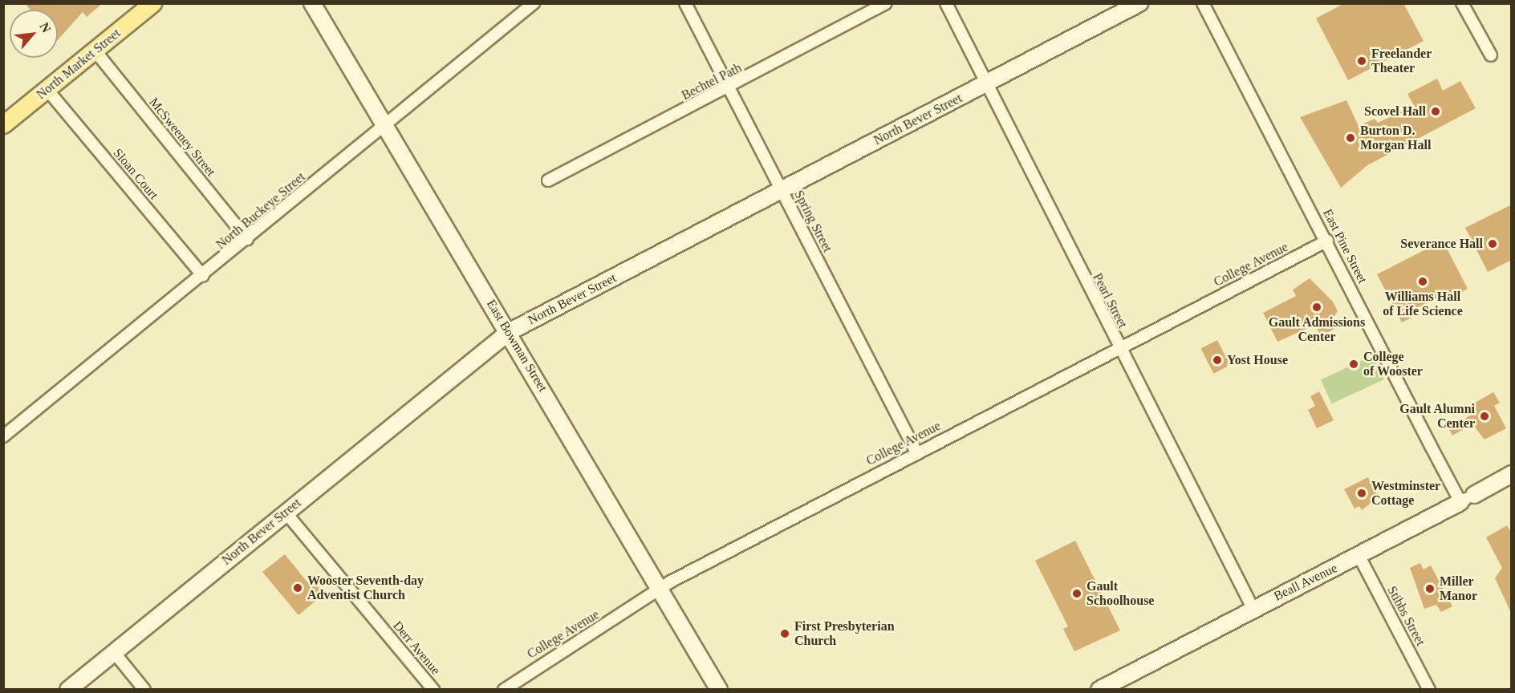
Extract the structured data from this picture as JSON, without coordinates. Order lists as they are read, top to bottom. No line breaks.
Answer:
{"streets":{"main road":["North Market Street","North Bever Street","East Bowman Street","Beall Avenue"],"street":["Bechtel Path","McSweeney Street","Sloan Court","North Buckeye Street","Spring Street","East Pine Street","College Avenue","Pearl Street","Stibbs Street","Derr Avenue"]},"crossings":[["North Market Street","McSweeney Street"],["North Market Street","Sloan Court"],["Bechtel Path","Spring Street"],["North Bever Street","Spring Street"],["North Bever Street","Pearl Street"],["North Bever Street","East Bowman Street"],["North Bever Street","Derr Avenue"],["McSweeney Street","North Buckeye Street"],["Sloan Court","North Buckeye Street"],["North Buckeye Street","East Bowman Street"],["Spring Street","College Avenue"],["East Pine Street","College Avenue"],["East Pine Street","Beall Avenue"],["College Avenue","Pearl Street"],["College Avenue","East Bowman Street"],["Pearl Street","Beall Avenue"],["Beall Avenue","Stibbs Street"]],"places":["Freelander Theater","Scovel Hall","Burton D. Morgan Hall","Severance Hall","Williams Hall of Life Science","Gault Admissions Center","Yost House","College of Wooster","Gault Alumni Center","Westminster Cottage","Wooster Seventh-day Adventist Church","Miller Manor","Gault Schoolhouse","First Presbyterian Church"],"north":"top right"}
